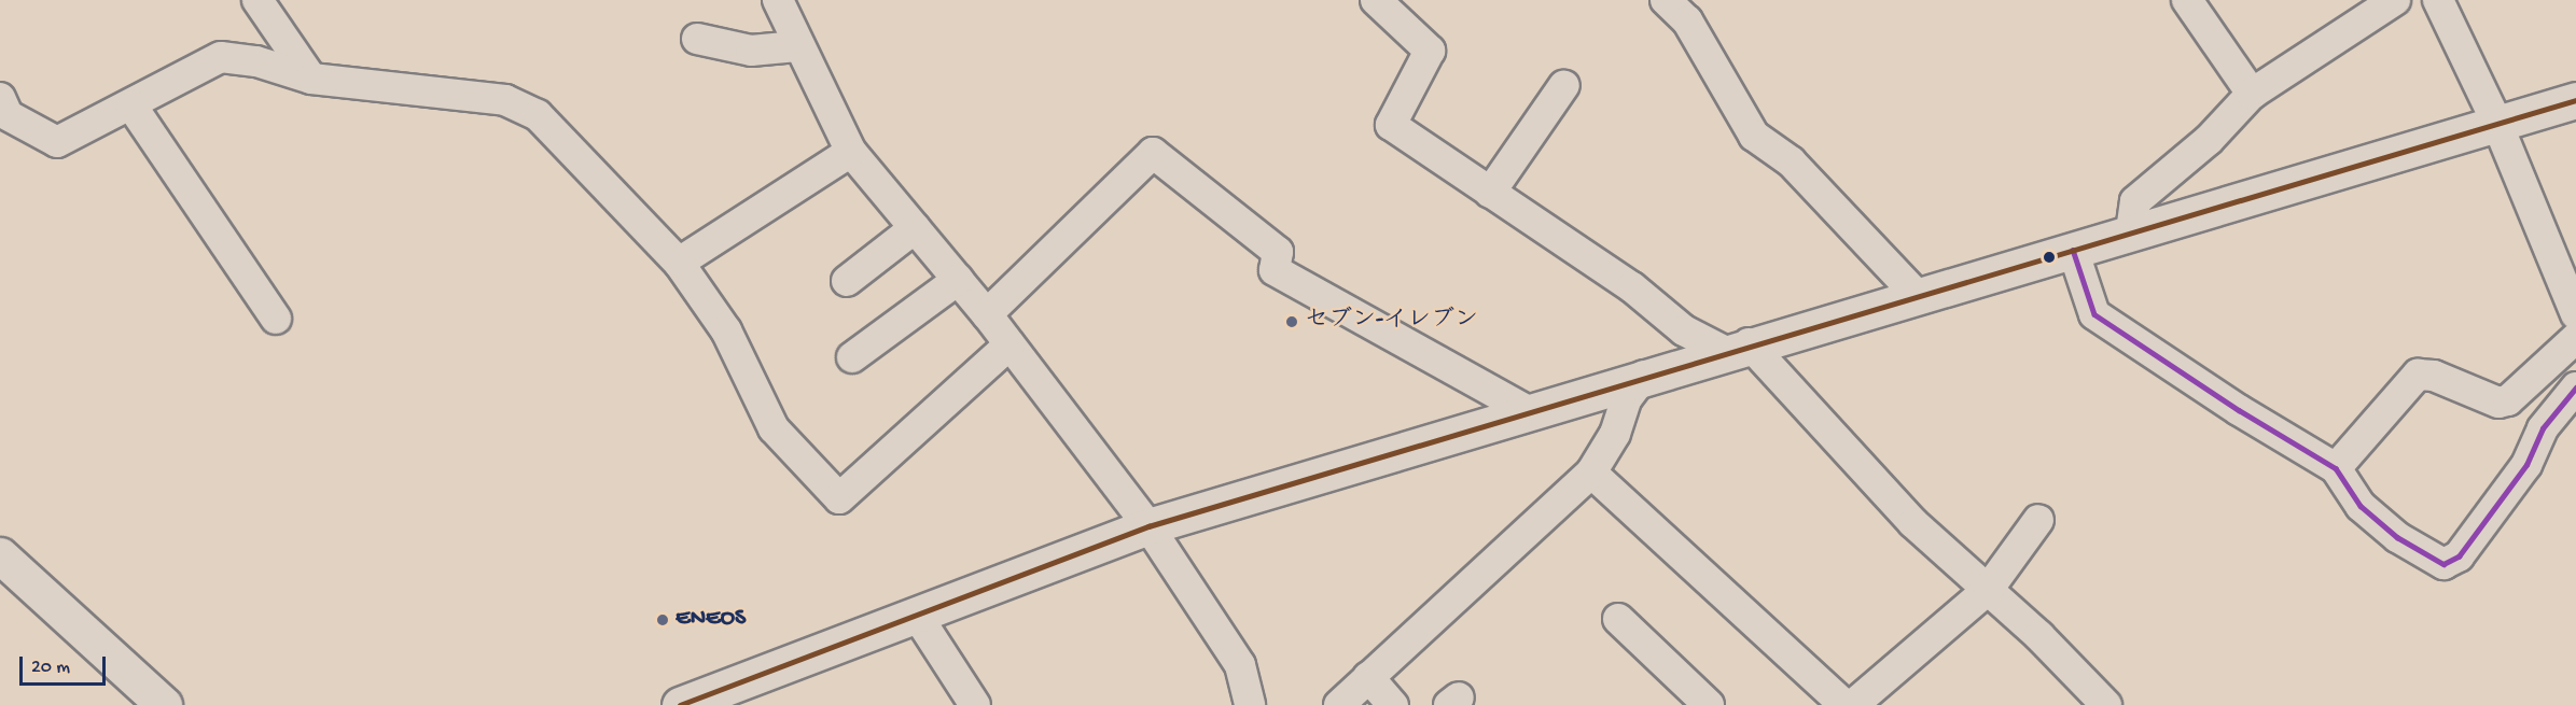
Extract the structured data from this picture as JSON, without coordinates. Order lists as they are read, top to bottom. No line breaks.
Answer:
{"places":["セブン-イレブン","ENEOS"],"scale_bar":"20 m"}
